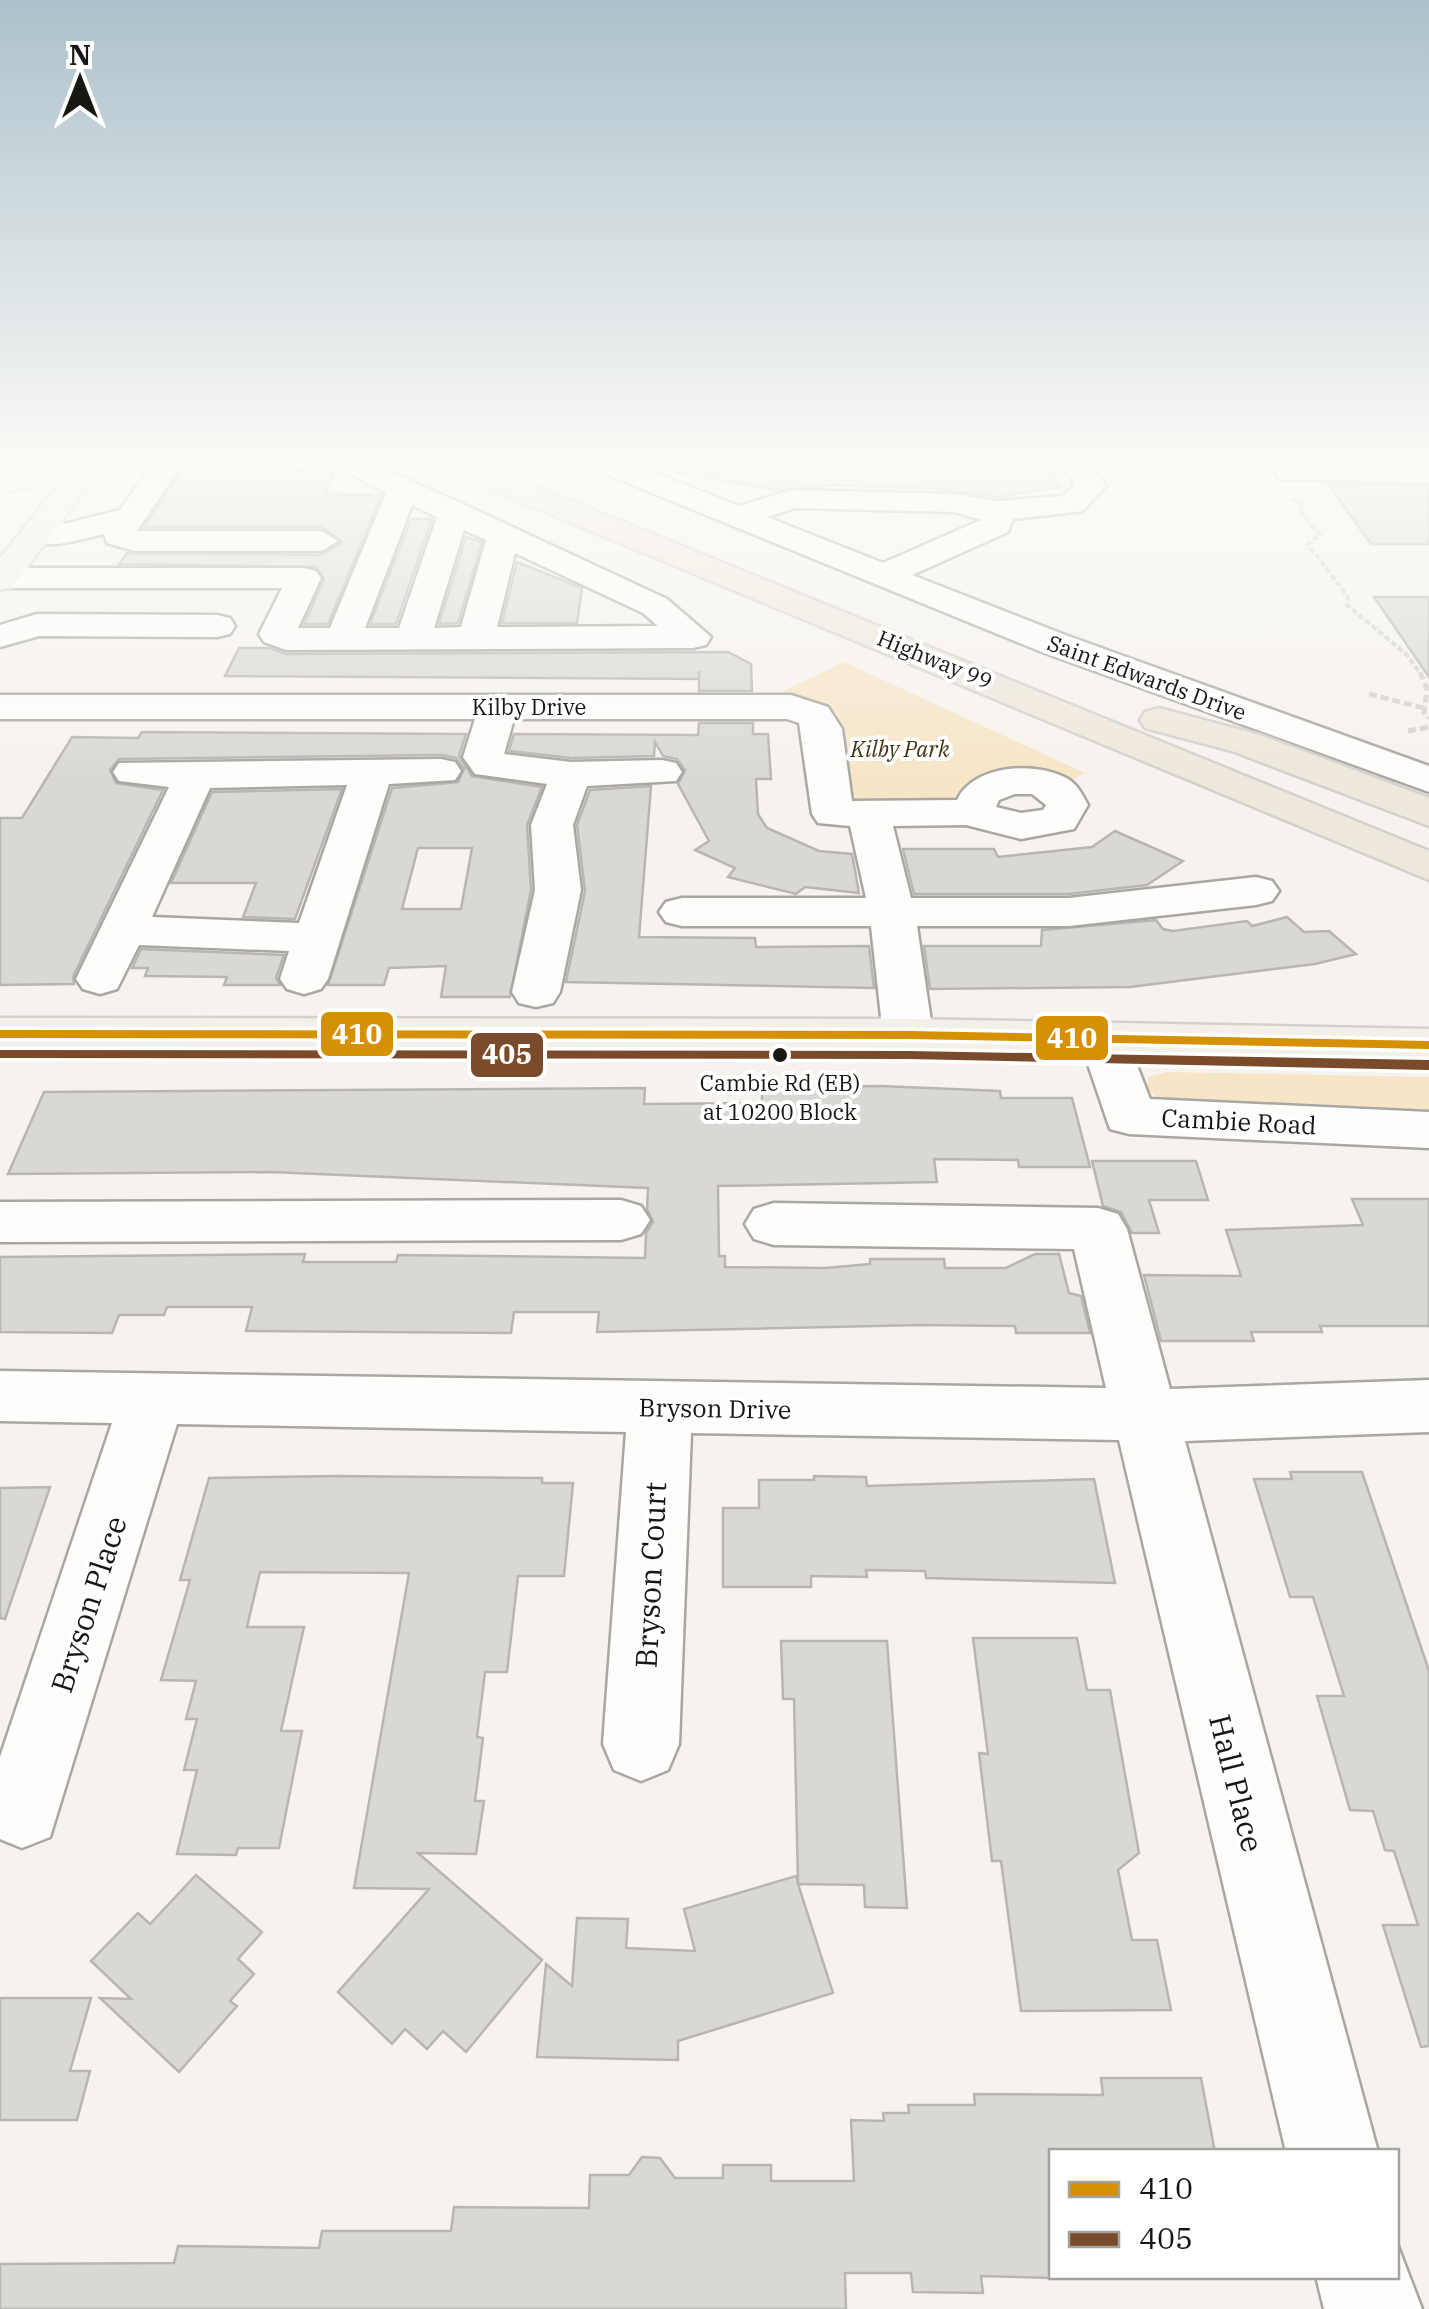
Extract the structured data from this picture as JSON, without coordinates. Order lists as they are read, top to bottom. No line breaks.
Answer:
{"streets":{"highway":["Highway 99"],"street":["Saint Edwards Drive","Kilby Drive","Cambie Road","Bryson Drive","Bryson Court","Bryson Place","Hall Place"]},"crossings":[["Bryson Drive","Bryson Court"],["Bryson Drive","Bryson Place"],["Bryson Drive","Hall Place"]],"parks":["Kilby Park"],"places":["Cambie Rd (EB) at 10200 Block"],"lines":["transit line 410","transit line 405"],"legend":["410","405"],"north":"top"}
